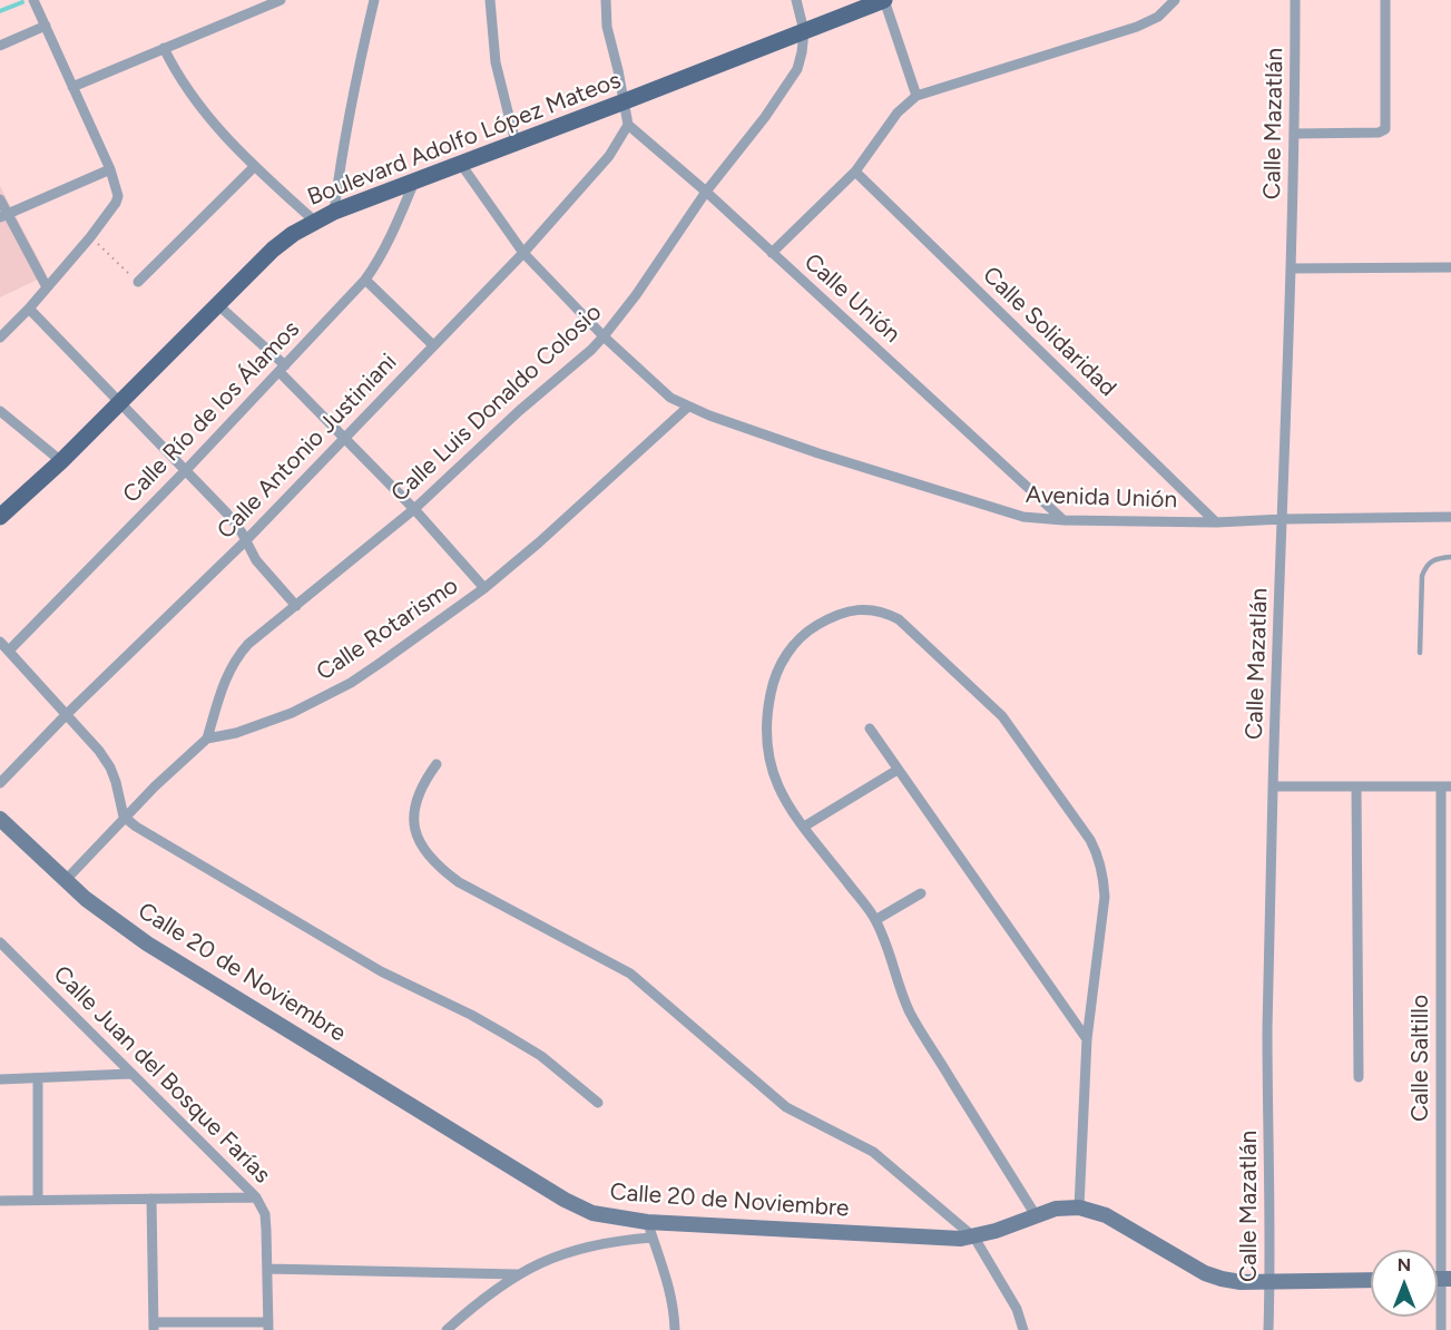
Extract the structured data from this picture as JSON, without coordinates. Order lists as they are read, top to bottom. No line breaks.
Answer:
{"streets":{"main road":["Boulevard Adolfo López Mateos"],"street":["Calle Mazatlán","Calle Unión","Calle Solidaridad","Calle Luis Donaldo Colosio","Calle Río de los Álamos","Calle Antonio Justiniani","Avenida Unión","Calle Rotarismo","Calle 20 de Noviembre","Calle Saltillo","Calle Juan del Bosque Farías"]},"crossings":[["Calle Mazatlán","Avenida Unión"],["Calle Mazatlán","Calle 20 de Noviembre"],["Boulevard Adolfo López Mateos","Calle Luis Donaldo Colosio"],["Boulevard Adolfo López Mateos","Calle Río de los Álamos"],["Boulevard Adolfo López Mateos","Avenida Unión"],["Calle Unión","Calle Luis Donaldo Colosio"],["Calle Unión","Calle Antonio Justiniani"],["Calle Unión","Avenida Unión"],["Calle Solidaridad","Avenida Unión"],["Calle Luis Donaldo Colosio","Avenida Unión"],["Calle Luis Donaldo Colosio","Calle Rotarismo"],["Calle Antonio Justiniani","Avenida Unión"],["Avenida Unión","Calle Rotarismo"]],"north":"top"}
